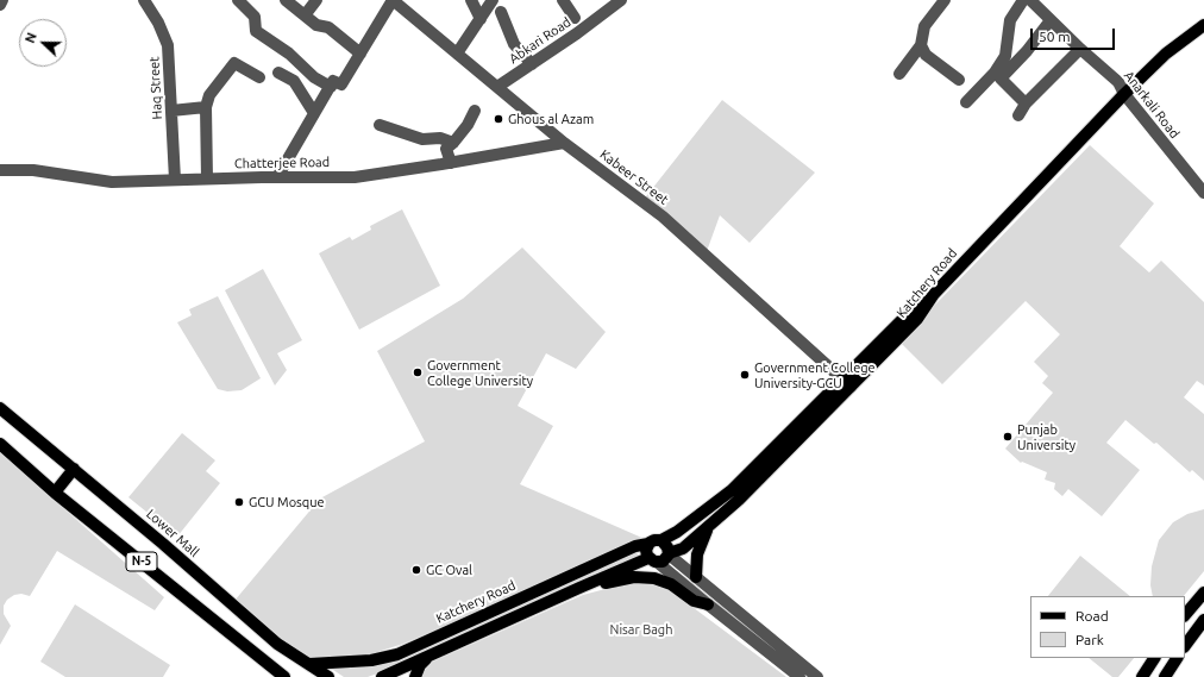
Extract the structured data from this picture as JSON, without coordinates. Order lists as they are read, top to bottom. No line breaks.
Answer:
{"streets":{"main road":["Katchery Road","Lower Mall","N-5"],"street":["Abkari Road","Haq Street","Anarkali Road","Chatterjee Road","Kabeer Street"]},"crossings":[["Abkari Road","Kabeer Street"],["Haq Street","Chatterjee Road"],["Anarkali Road","Katchery Road"],["Chatterjee Road","Kabeer Street"],["Kabeer Street","Katchery Road"],["Katchery Road","Lower Mall"]],"parks":["Nisar Bagh"],"places":["Ghous al Azam","Government College University","Government College University-GCU","Punjab University","GCU Mosque","GC Oval"],"legend":["Road","Park"],"scale_bar":"50 m","north":"left"}
